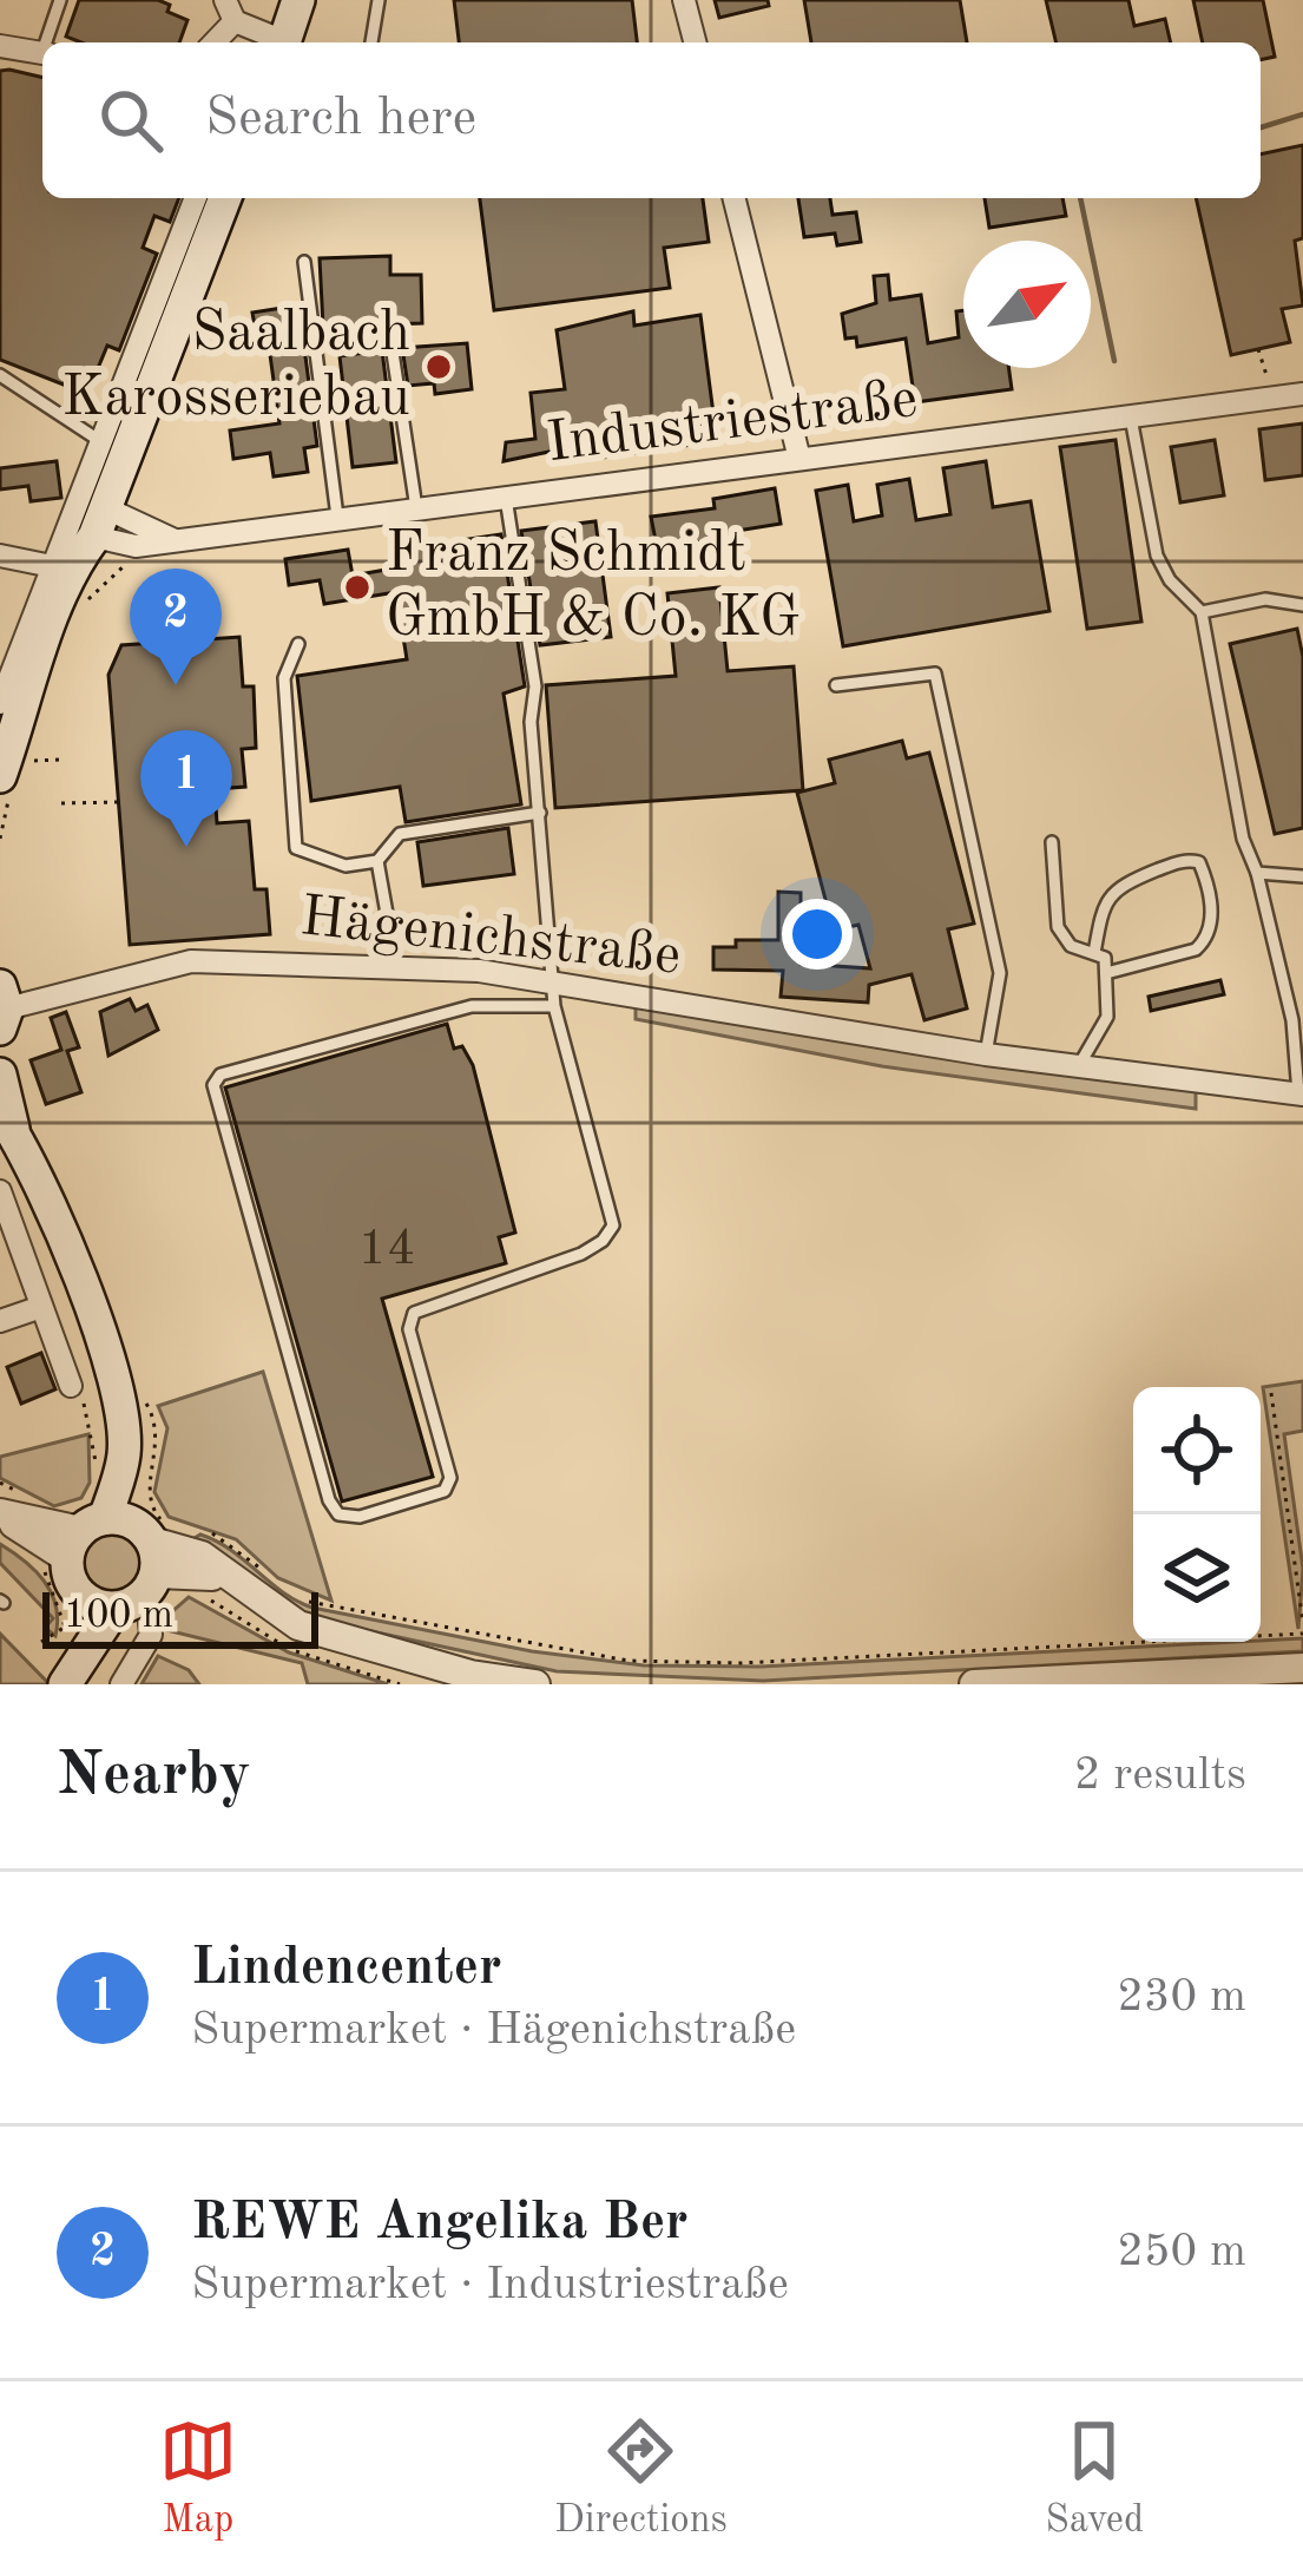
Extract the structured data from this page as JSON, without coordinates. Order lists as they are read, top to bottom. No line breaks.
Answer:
{"streets":{"street":["Industriestraße","Hägenichstraße"]},"places":["Saalbach Karosseriebau","Franz Schmidt GmbH & Co. KG"],"house_numbers":["14"],"scale_bar":"100 m","north":"top right","page":{"search":"Search here","pins":["2","1"],"scale":"100 m","heading":["Nearby","2 results"],"list":[{"mark":"1","name":"Lindencenter","note":"Supermarket · Hägenichstraße","value":"230 m"},{"mark":"2","name":"REWE Angelika Ber","note":"Supermarket · Industriestraße","value":"250 m"}],"nav":["Map","Directions","Saved"]}}
